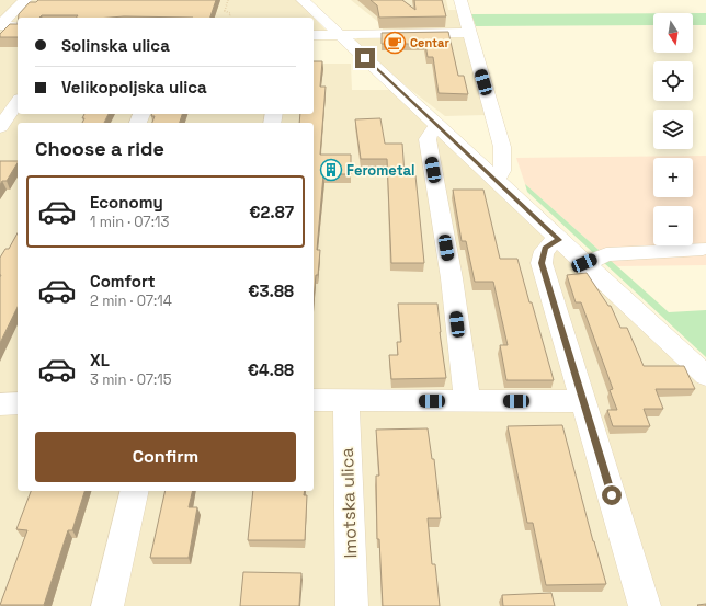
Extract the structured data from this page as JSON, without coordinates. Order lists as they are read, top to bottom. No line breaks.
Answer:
{"streets":{"street":["Imotska ulica"]},"places":{"cafe":["Centar"],"building":["Ferometal"]},"north":"bottom","page":{"map_buttons":["+","−"],"banner":["Solinska ulica","Velikopoljska ulica"],"heading":"Choose a ride","list":[{"name":"Economy","note":"1 min · 07:13","value":"€2.87"},{"name":"Comfort","note":"2 min · 07:14","value":"€3.88"},{"name":"XL","note":"3 min · 07:15","value":"€4.88"}],"buttons":"Confirm"}}
